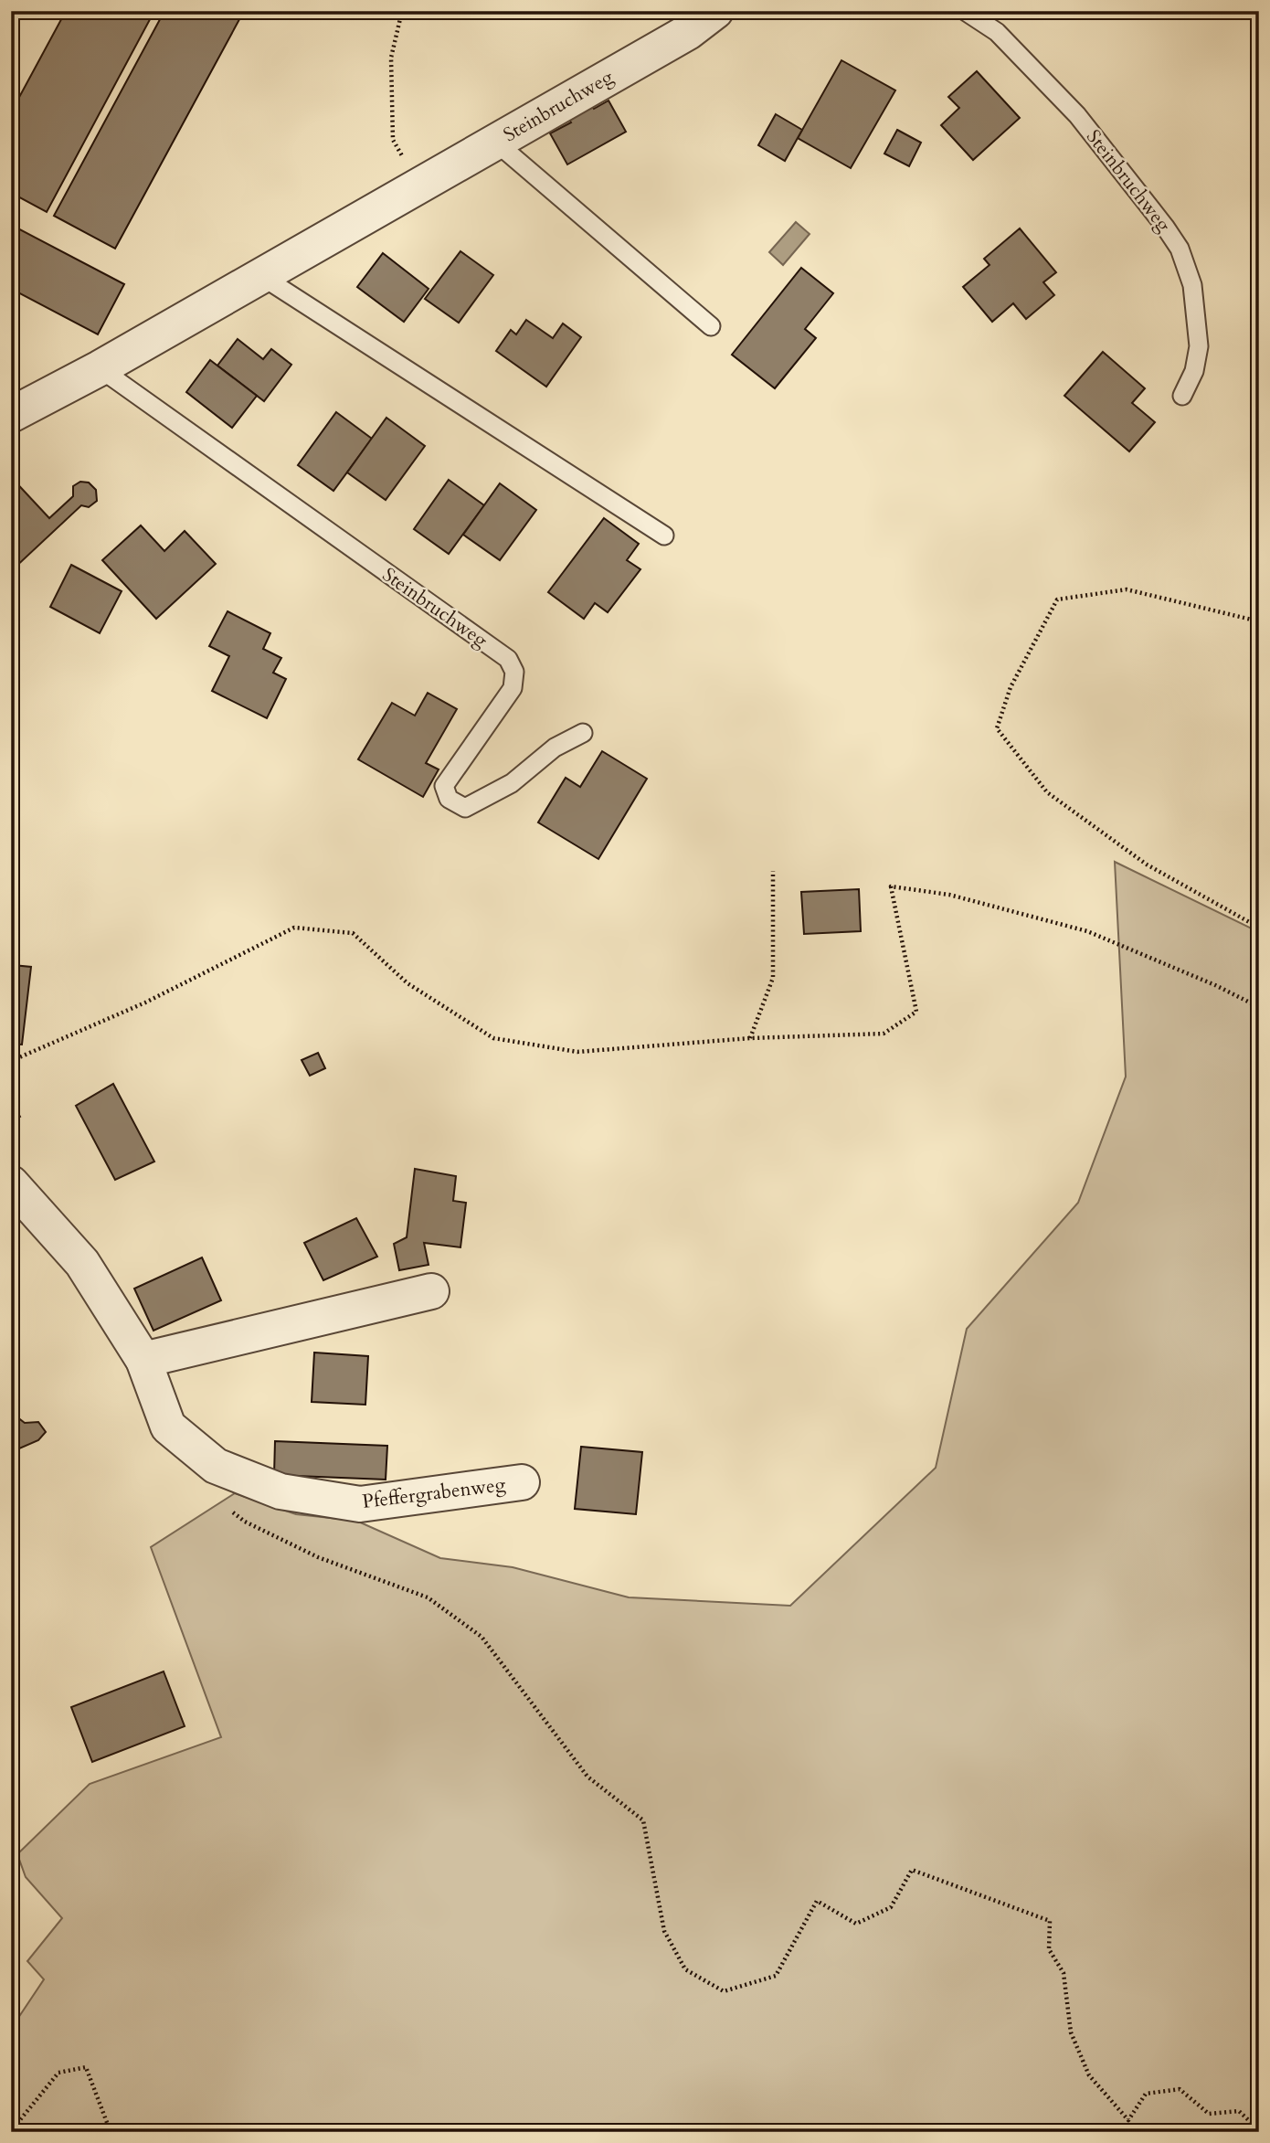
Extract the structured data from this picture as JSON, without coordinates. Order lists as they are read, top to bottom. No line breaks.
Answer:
{"streets":{"street":["Steinbruchweg","Pfeffergrabenweg"]}}
